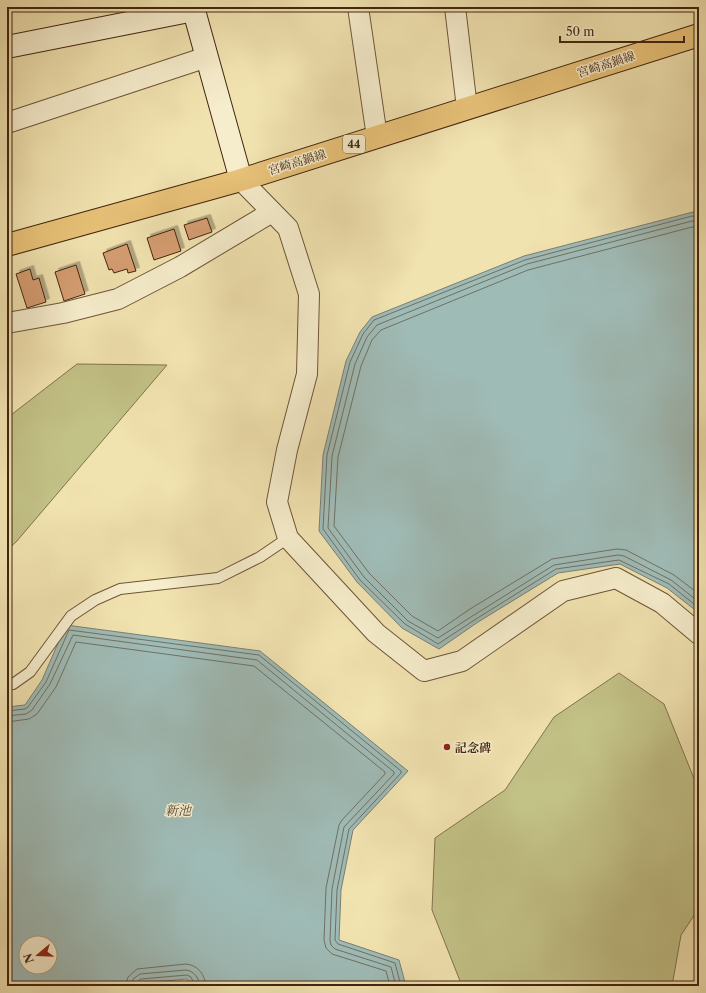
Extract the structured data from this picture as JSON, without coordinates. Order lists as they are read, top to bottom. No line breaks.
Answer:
{"streets":{"main road":["宮崎高鍋線","44"]},"water":["新池"],"places":["記念碑"],"scale_bar":"50 m","north":"left"}
